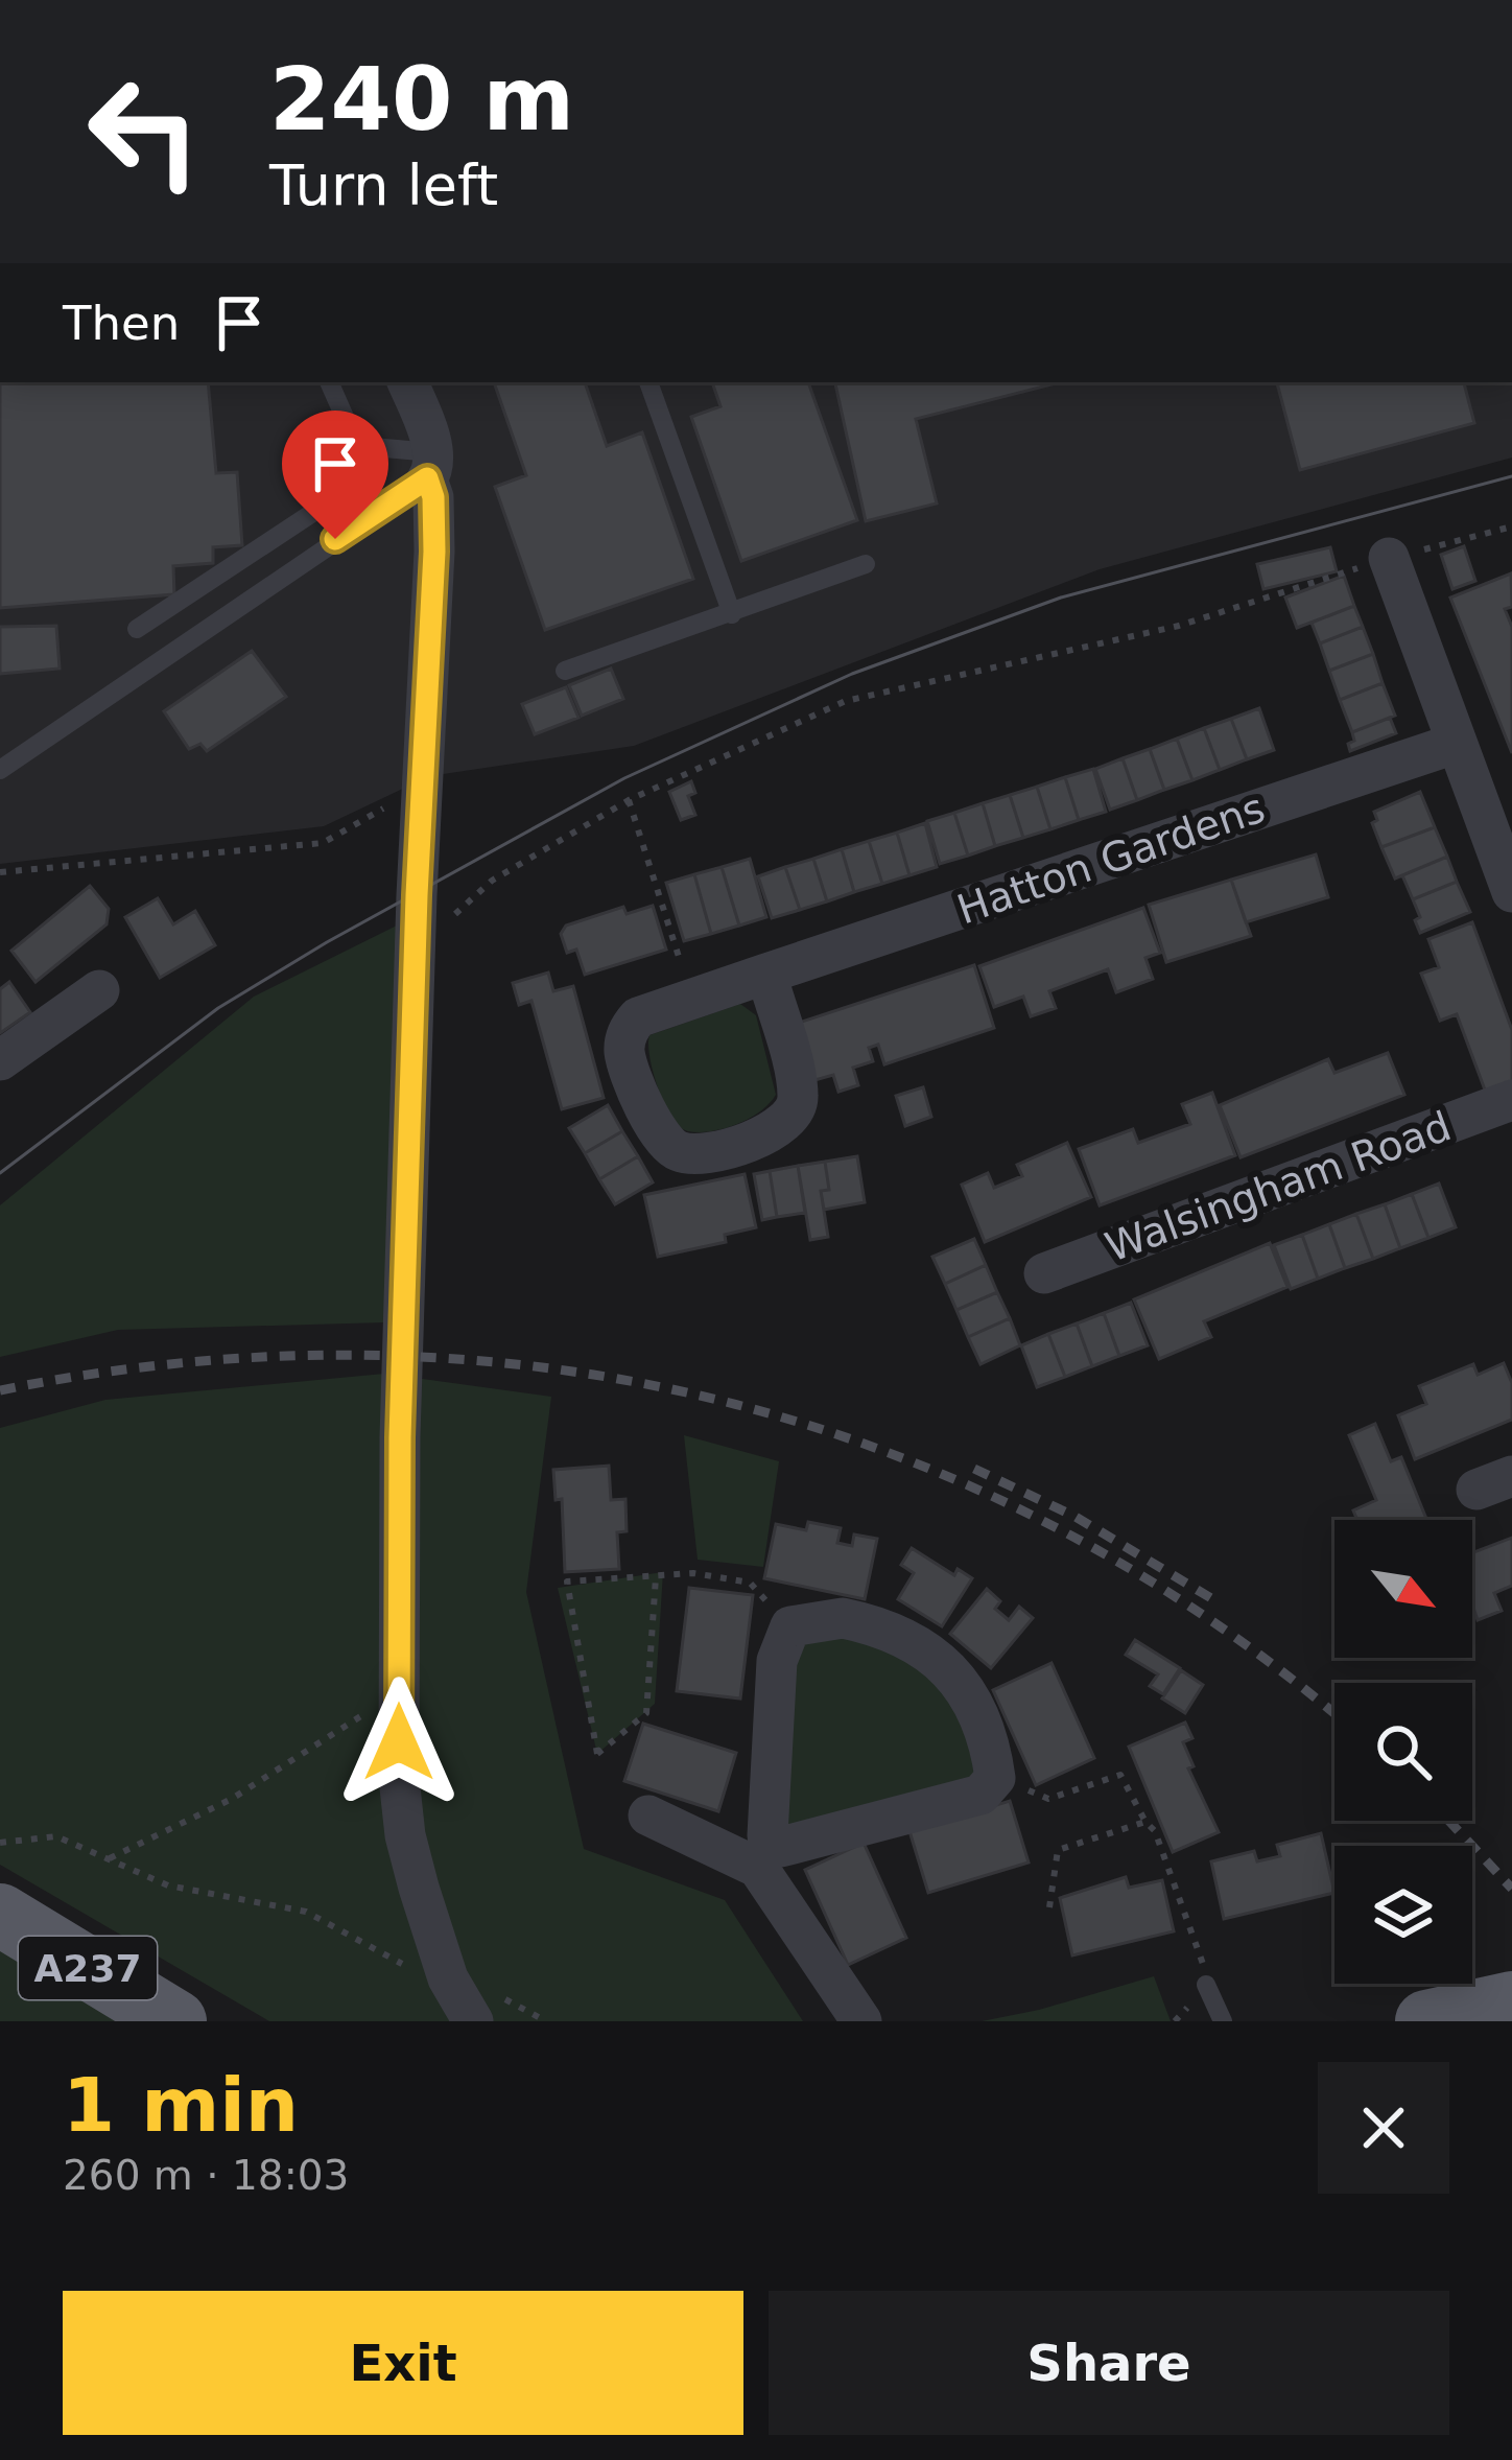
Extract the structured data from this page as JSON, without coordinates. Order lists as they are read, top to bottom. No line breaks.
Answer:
{"streets":{"main road":["A237"],"street":["Hatton Gardens","Walsingham Road"]},"north":"bottom right","page":{"turn":["240 m","Turn left"],"then":"Then","heading":["1 min","260 m · 18:03"],"buttons":["Exit","Share"]}}
